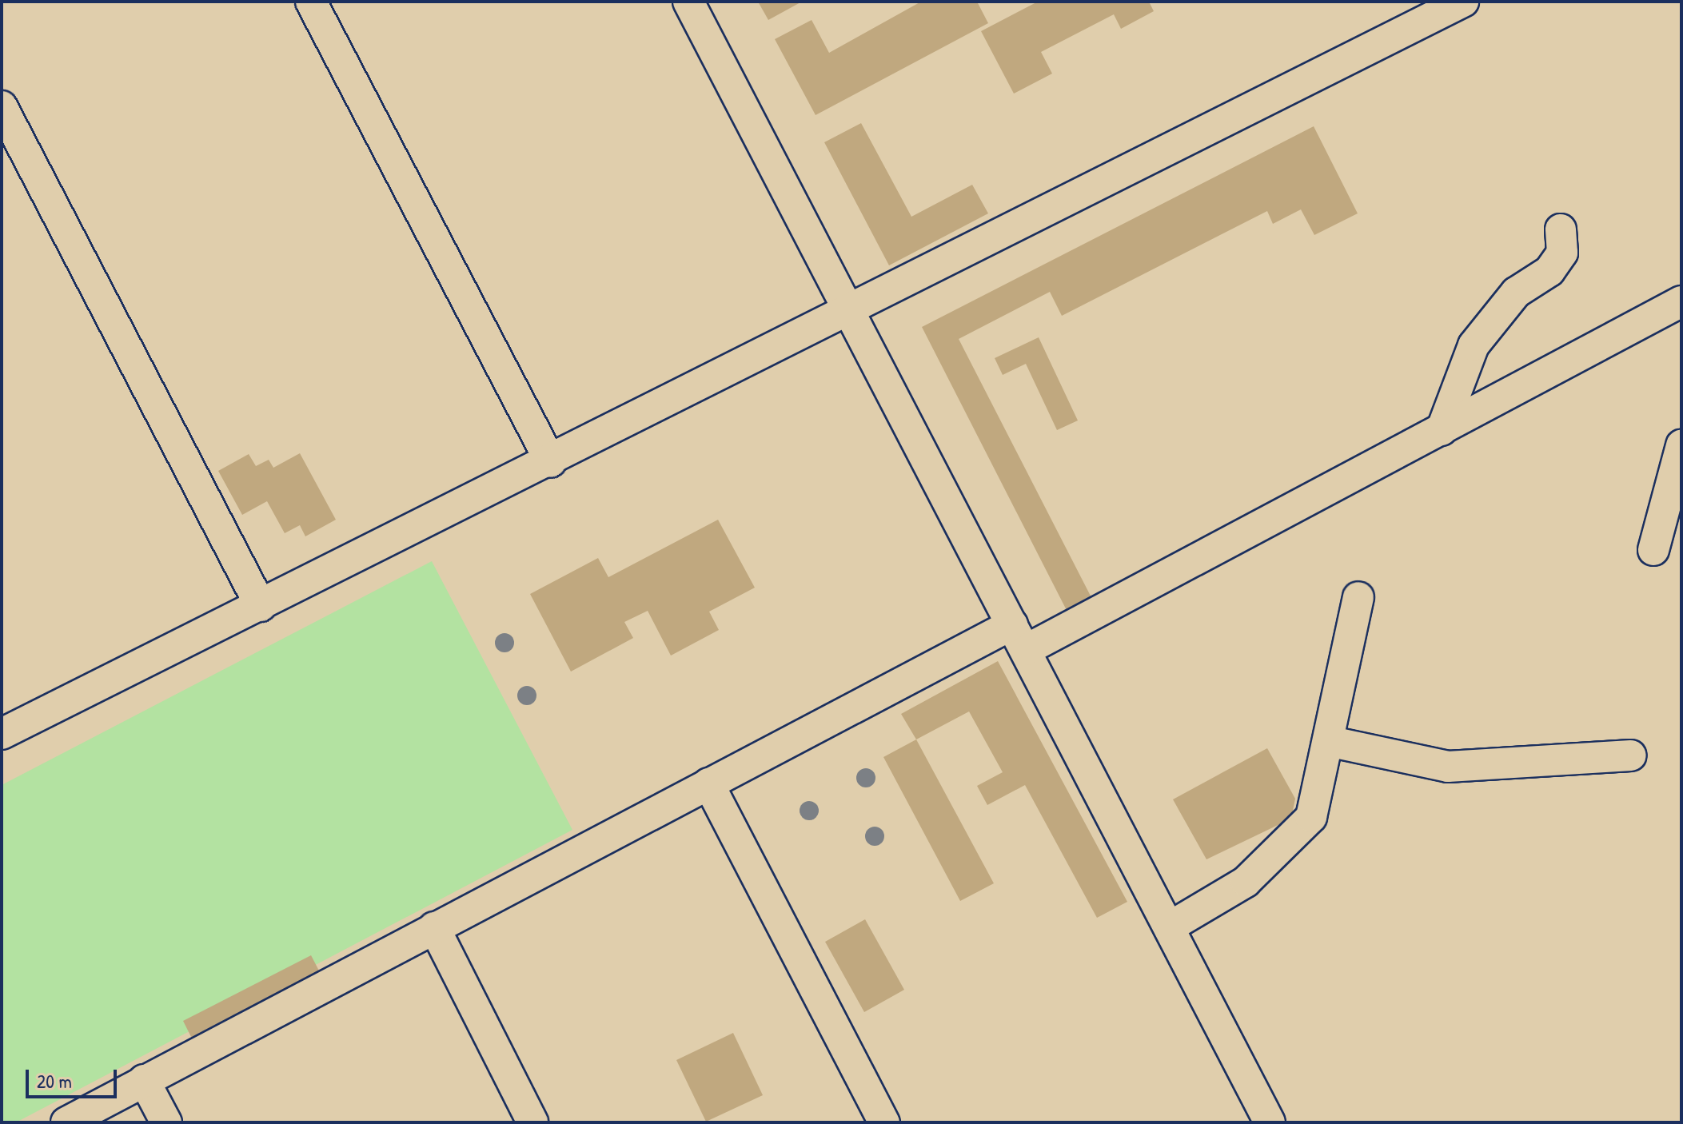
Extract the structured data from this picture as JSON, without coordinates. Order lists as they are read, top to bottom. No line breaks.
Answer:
{"scale_bar":"20 m"}
